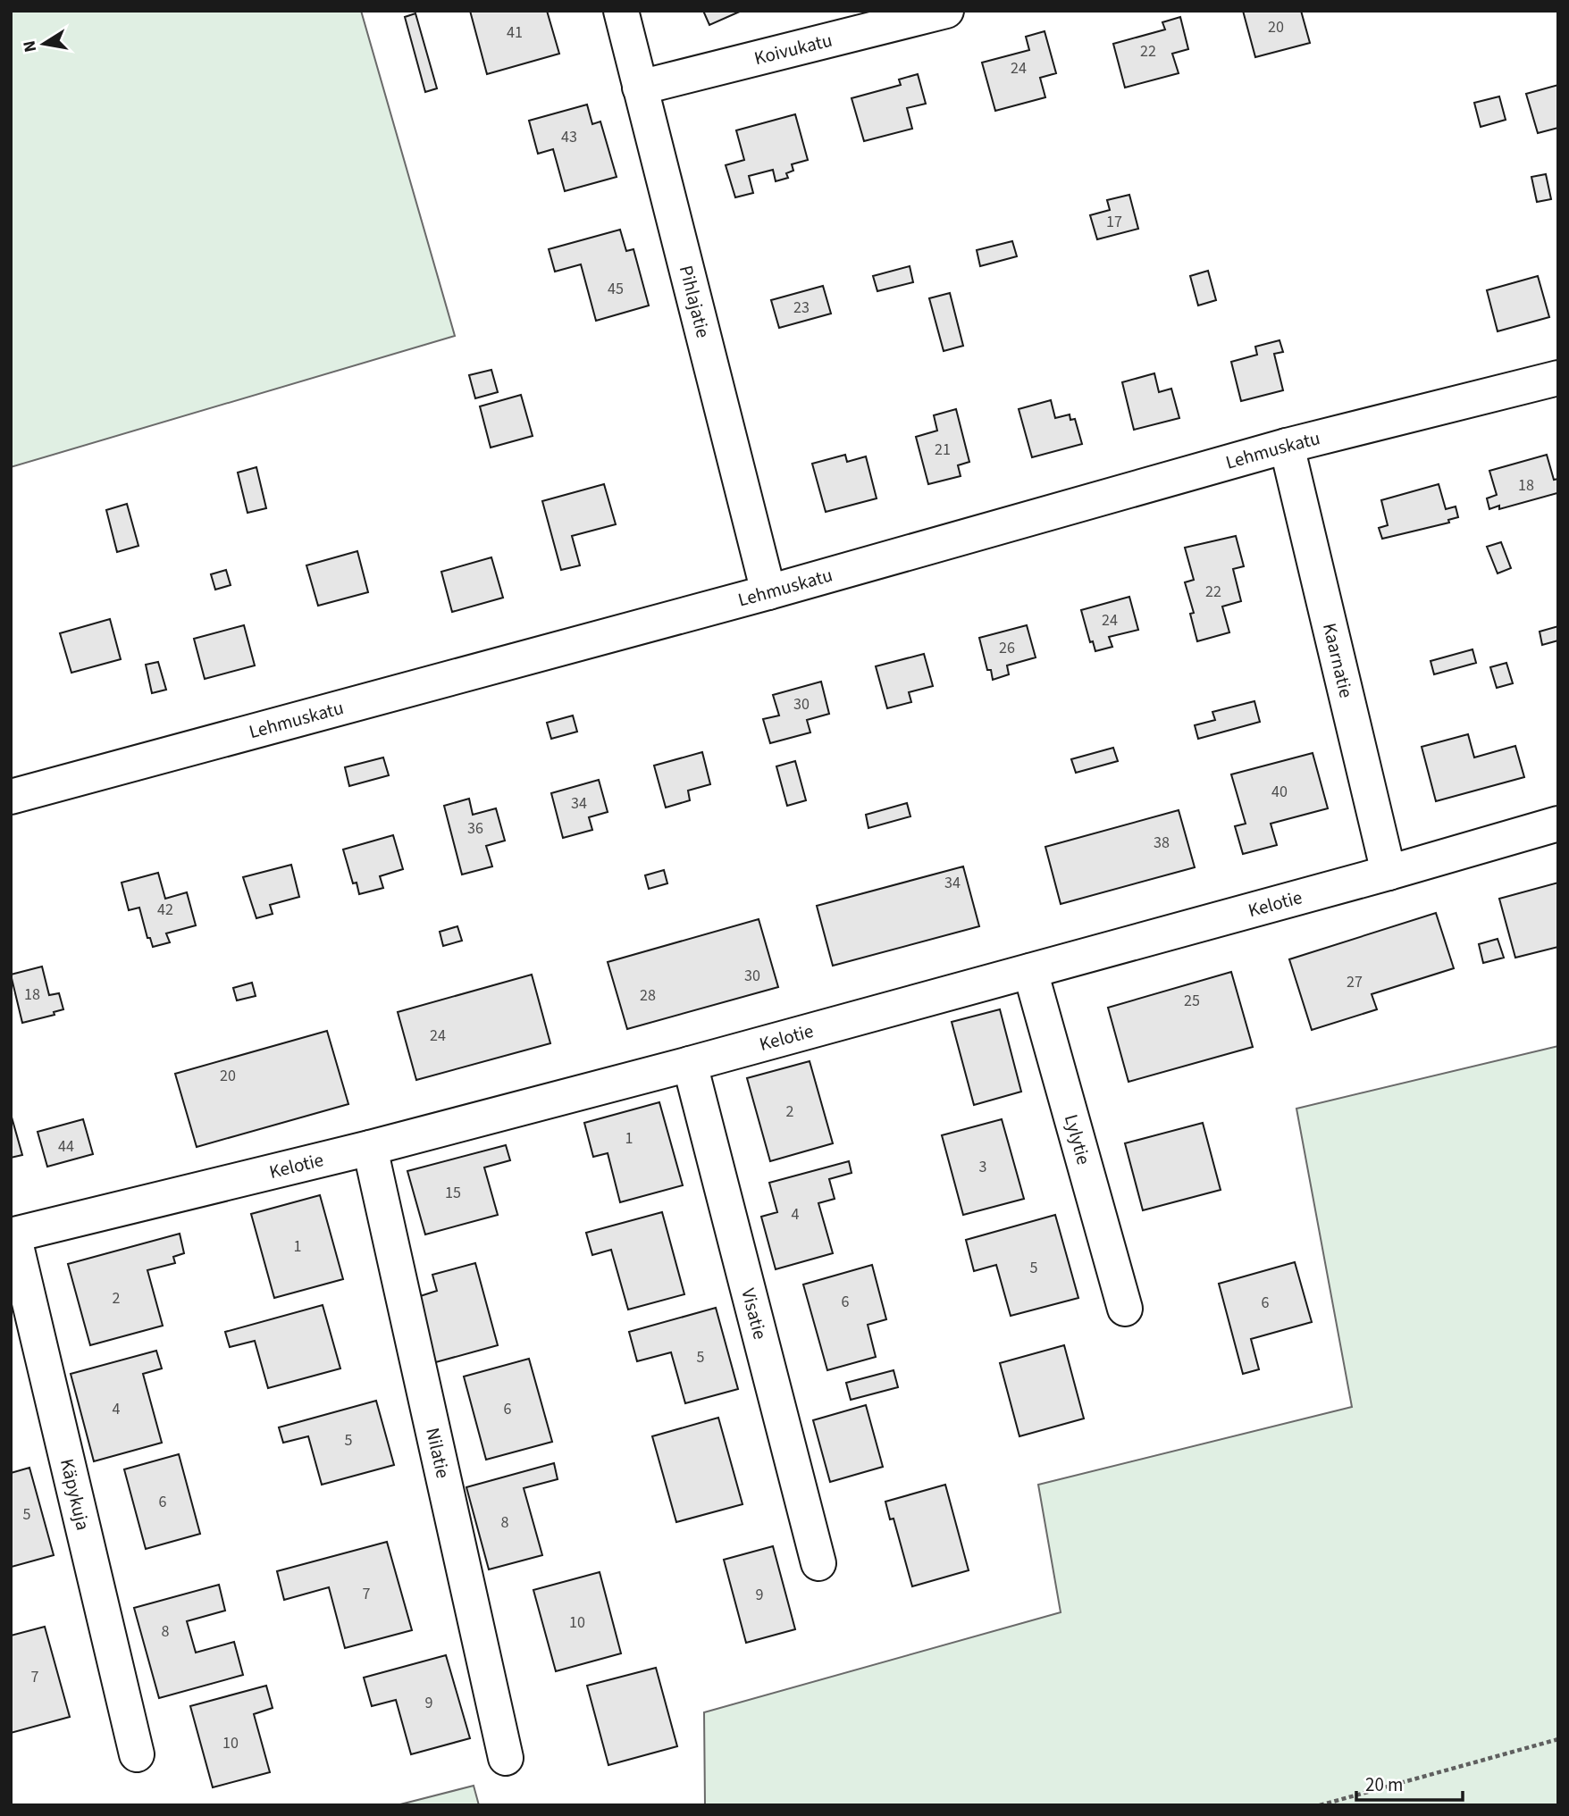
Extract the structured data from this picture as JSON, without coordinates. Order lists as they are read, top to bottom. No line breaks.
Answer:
{"streets":{"street":["Koivukatu","Pihlajatie","Lehmuskatu","Kaarnatie","Kelotie","Lylytie","Visatie","Nilatie","Käpykuja"]},"crossings":[["Koivukatu","Pihlajatie"],["Pihlajatie","Lehmuskatu"],["Lehmuskatu","Kaarnatie"],["Kaarnatie","Kelotie"],["Kelotie","Lylytie"],["Kelotie","Visatie"],["Kelotie","Nilatie"],["Kelotie","Käpykuja"]],"house_numbers":["20","41","22","24","43","17","45","23","21","18","22","24","26","30","40","34","36","38","34","42","30","27","18","28","25","24","20","2","1","44","3","15","4","1","5","2","6","6","5","4","6","5","6","5","8","7","9","10","8","7","9","10"],"scale_bar":"20 m","north":"left"}
